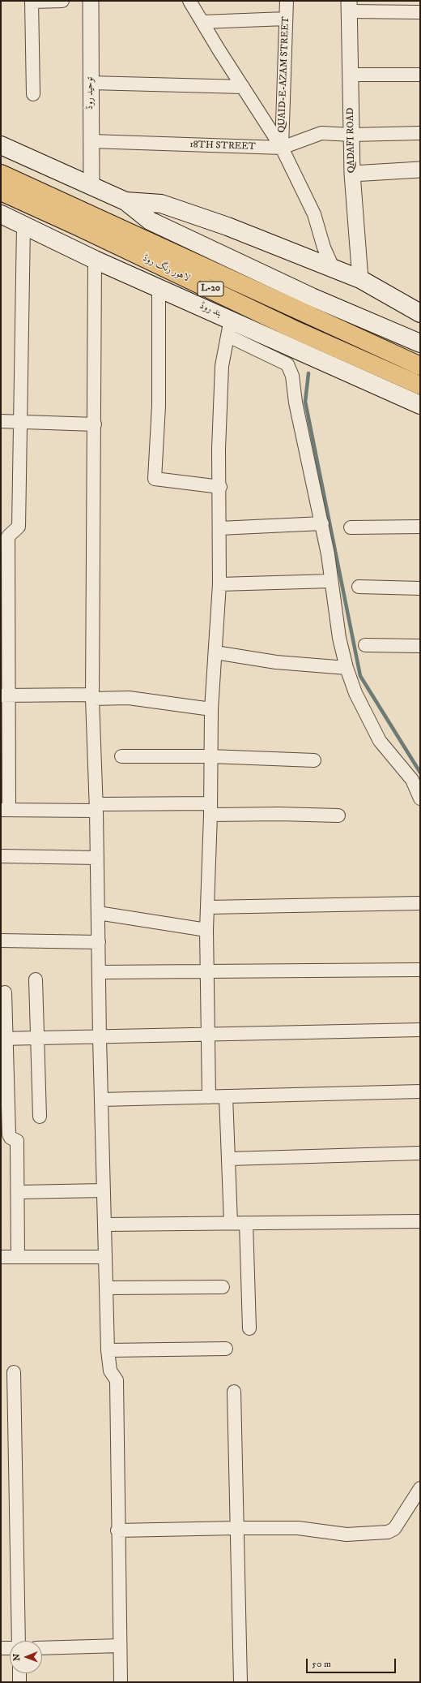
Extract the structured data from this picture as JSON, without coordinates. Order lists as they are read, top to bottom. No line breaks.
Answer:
{"streets":{"highway":["لاہور رنگ روڈ","L-20"],"main road":["بند روڈ"],"street":["QUAID-E-AZAM STREET","توحید روڈ","QADAFI ROAD","18TH STREET"]},"crossings":[["QUAID-E-AZAM STREET","18TH STREET"],["توحید روڈ","18TH STREET"],["QADAFI ROAD","18TH STREET"]],"scale_bar":"50 m","north":"left"}
